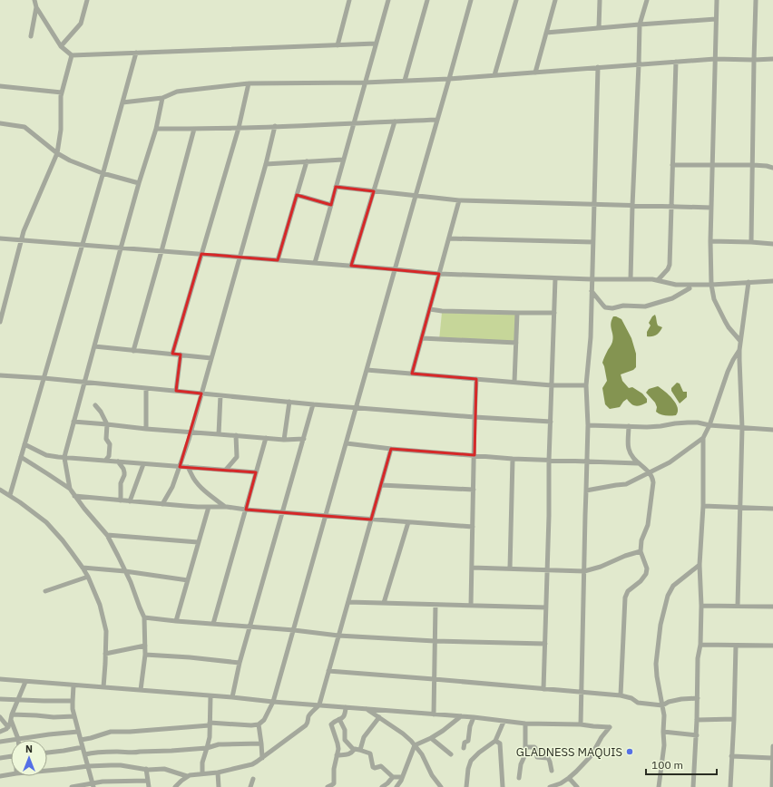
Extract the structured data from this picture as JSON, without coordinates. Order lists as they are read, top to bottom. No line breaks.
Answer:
{"places":["GLADNESS MAQUIS"],"scale_bar":"100 m","north":"top"}
